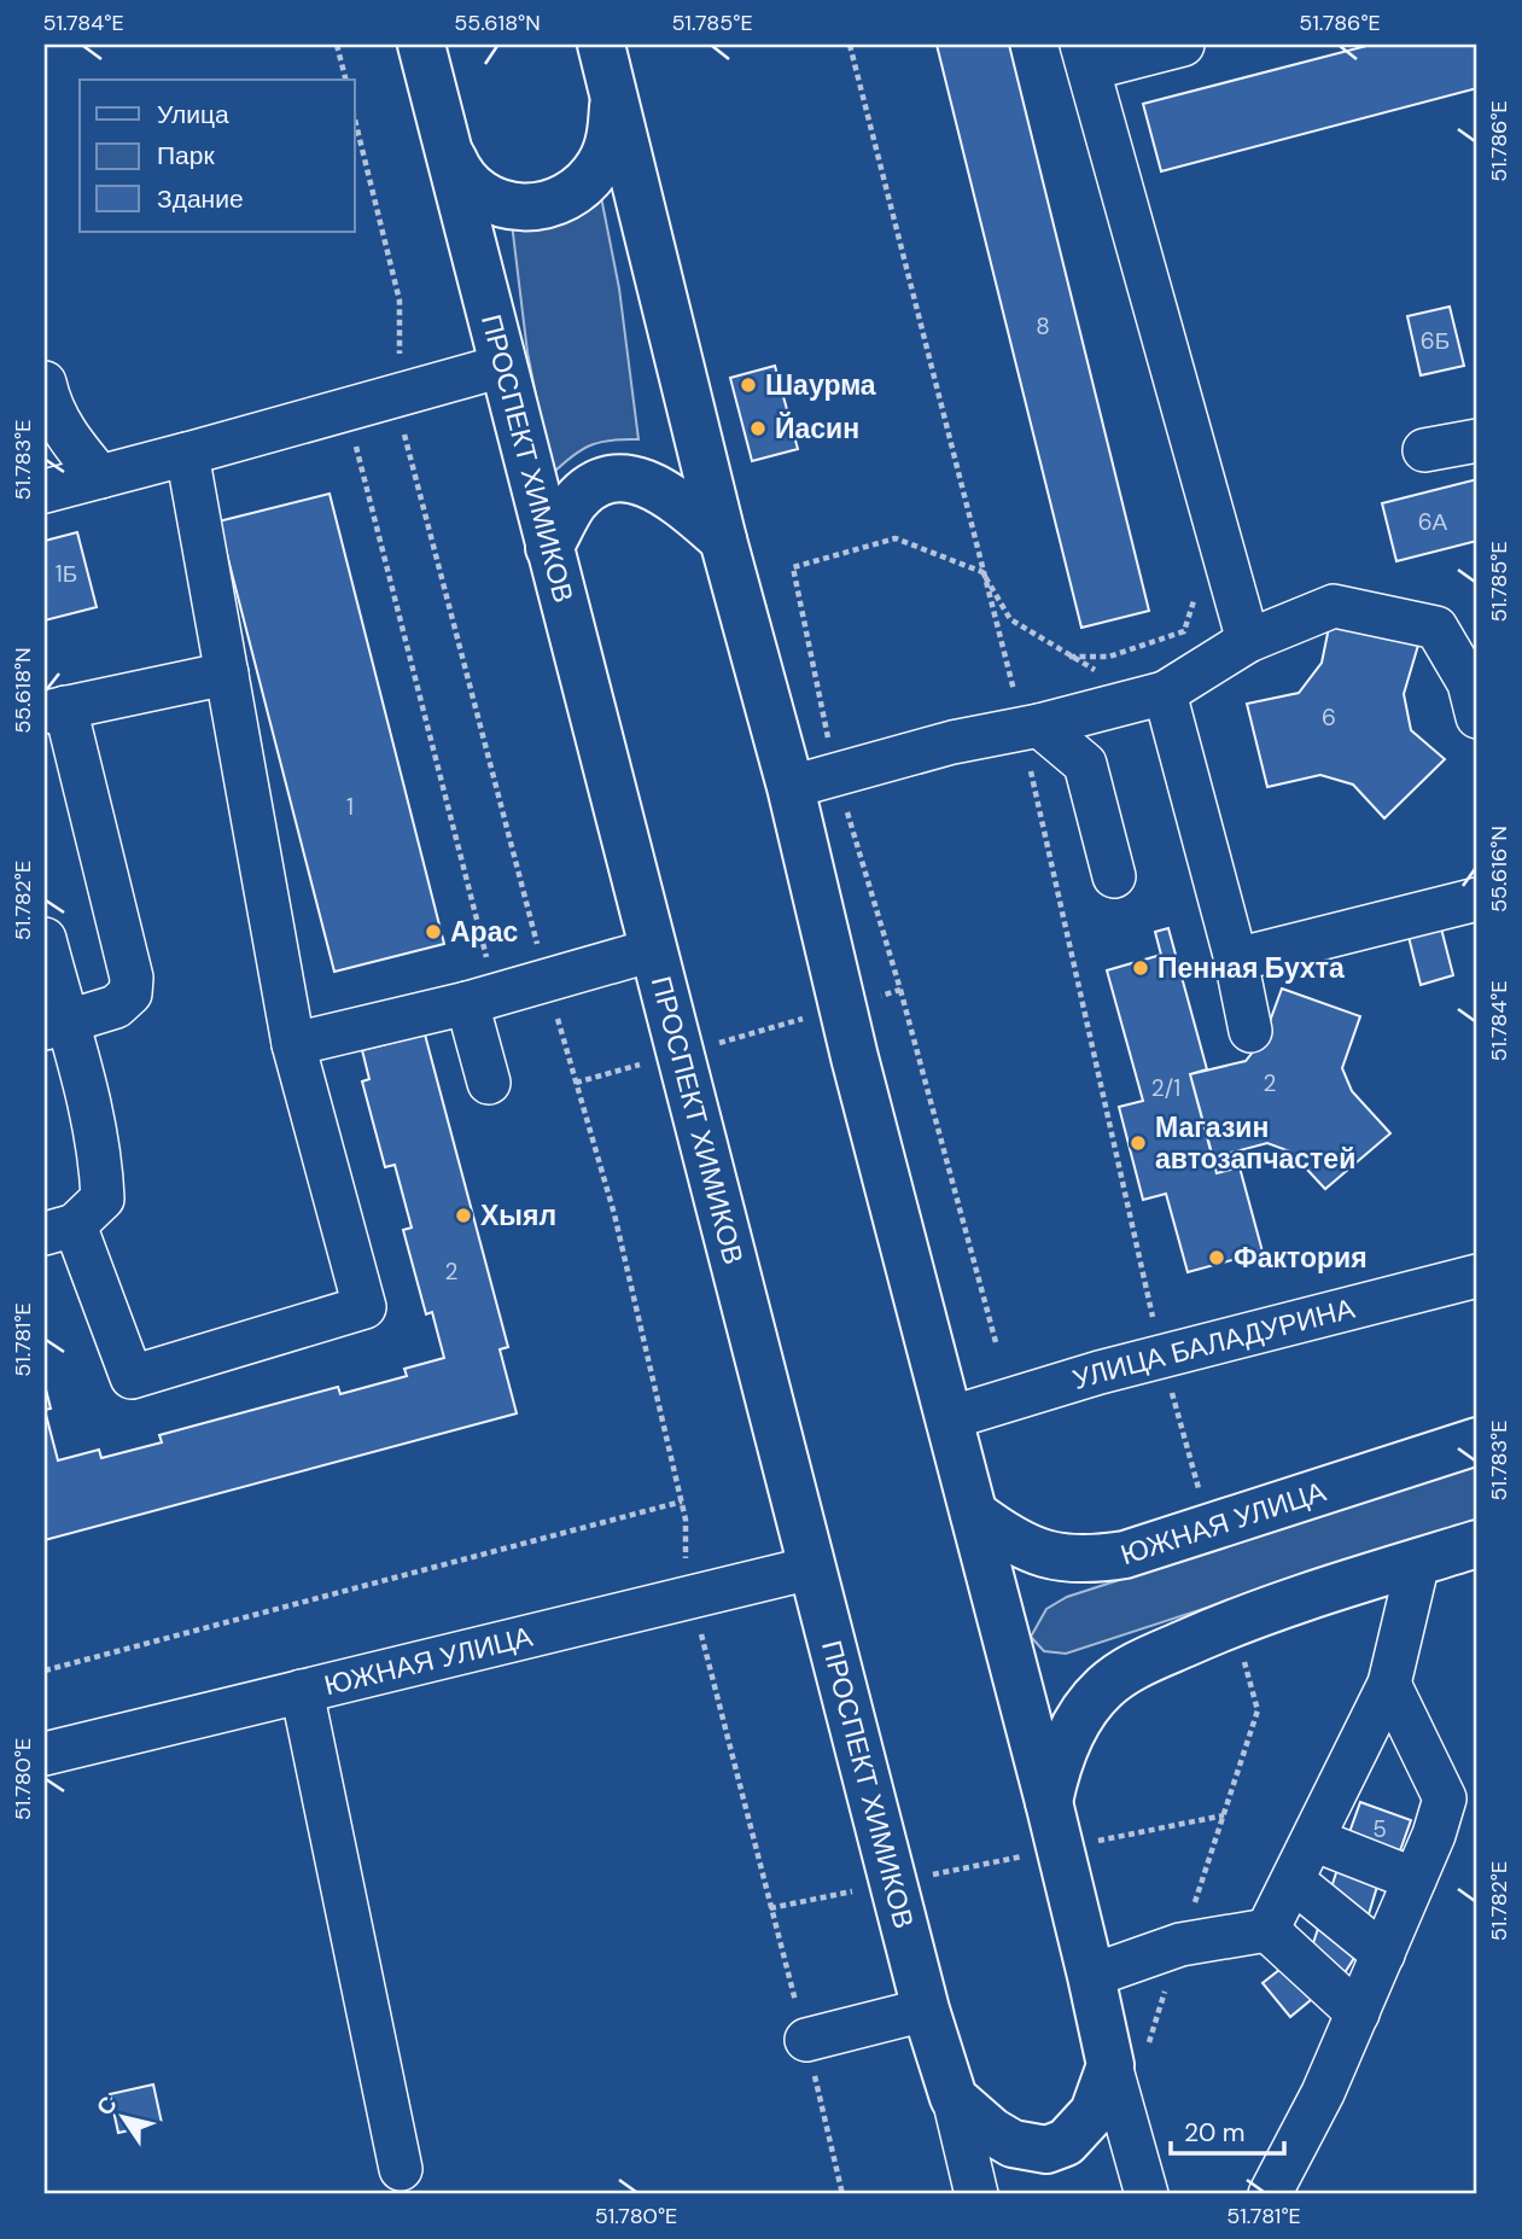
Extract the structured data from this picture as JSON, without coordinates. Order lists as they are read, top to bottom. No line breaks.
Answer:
{"streets":{"main road":["ПРОСПЕКТ ХИМИКОВ","ЮЖНАЯ УЛИЦА"],"street":["УЛИЦА БАЛАДУРИНА"]},"crossings":[["ПРОСПЕКТ ХИМИКОВ","ЮЖНАЯ УЛИЦА"]],"places":["Шаурма","Йасин","Арас","Пенная Бухта","Магазин автозапчастей","Хыял","Фактория"],"house_numbers":["8","6Б","6А","1Б","6","1","2","2/1","2","5"],"legend":["Улица","Парк","Здание"],"scale_bar":"20 m","north":"top left","coordinates":["51.784°E","55.618°N","51.785°E","51.786°E","51.783°E","55.616°N","51.782°E","51.781°E","51.780°E"]}
